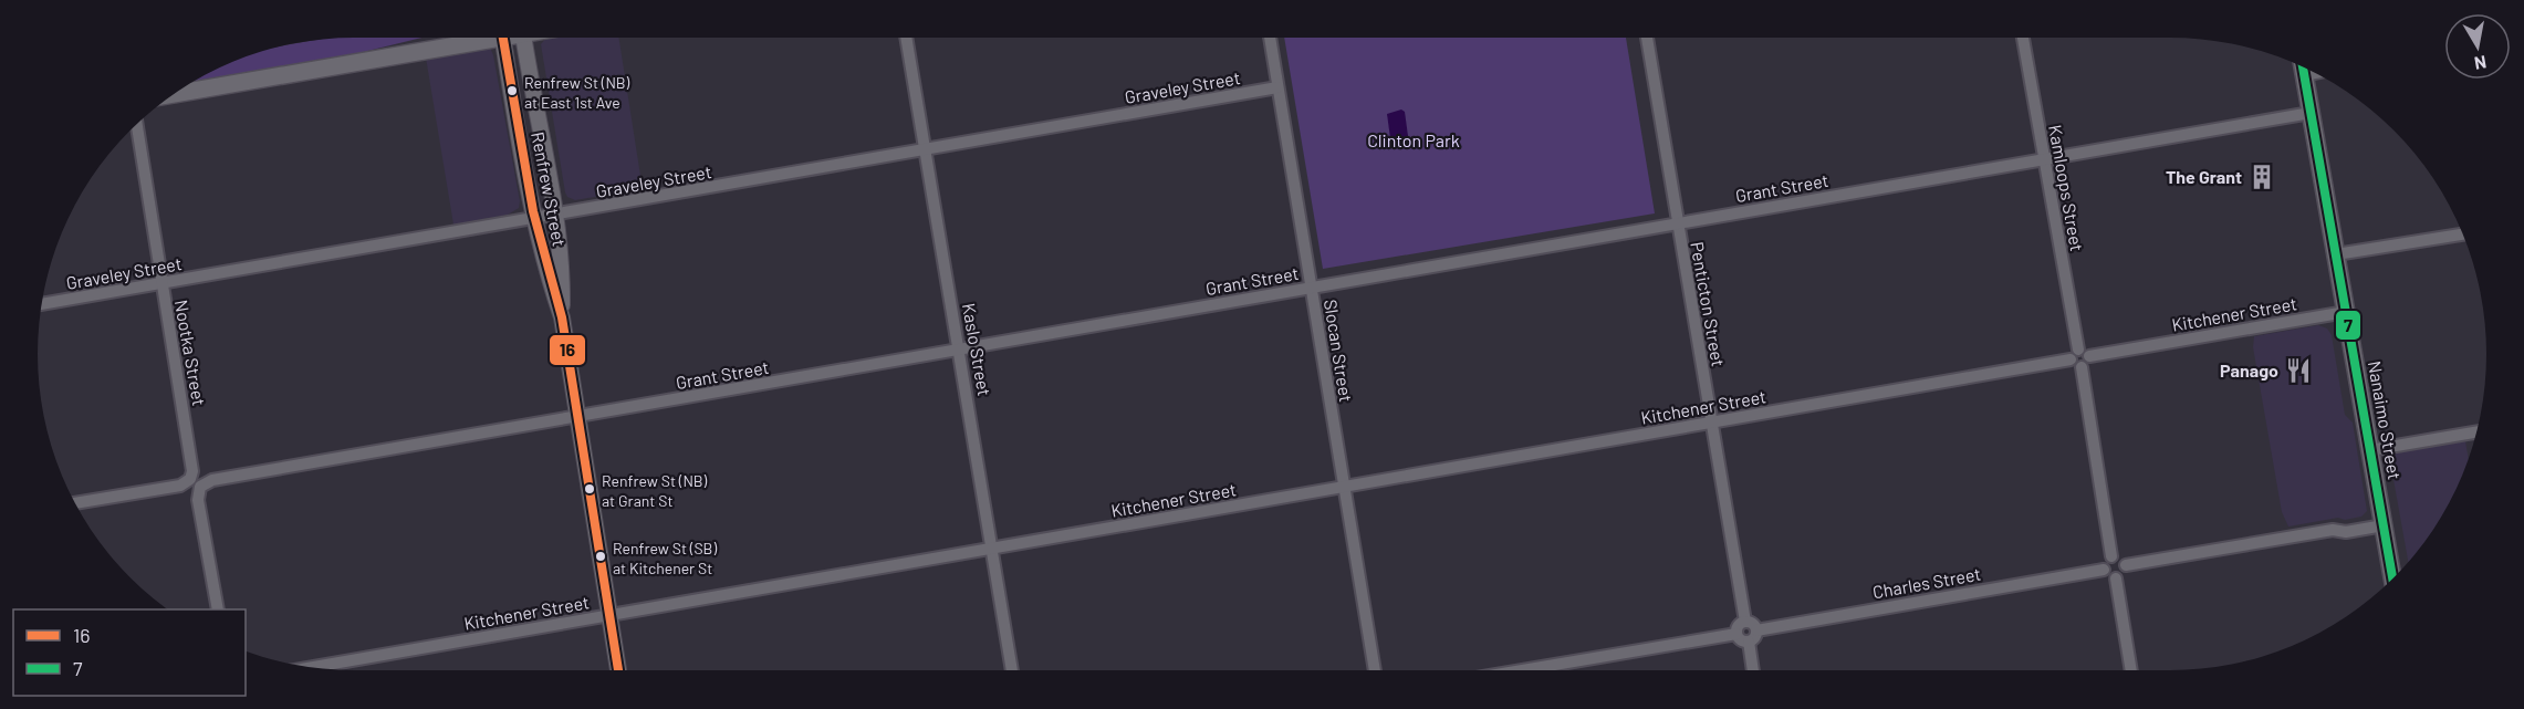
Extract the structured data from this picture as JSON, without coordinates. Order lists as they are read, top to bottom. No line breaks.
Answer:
{"streets":{"main road":["Nanaimo Street"],"street":["Graveley Street","Grant Street","Kamloops Street","Renfrew Street","Penticton Street","Kitchener Street","Kaslo Street","Slocan Street","Nootka Street","Charles Street"]},"crossings":[["Graveley Street","Renfrew Street"],["Graveley Street","Kaslo Street"],["Graveley Street","Slocan Street"],["Graveley Street","Nootka Street"],["Grant Street","Kamloops Street"],["Grant Street","Renfrew Street"],["Grant Street","Penticton Street"],["Grant Street","Kaslo Street"],["Grant Street","Slocan Street"],["Grant Street","Nootka Street"],["Grant Street","Nanaimo Street"],["Kamloops Street","Kitchener Street"],["Kamloops Street","Charles Street"],["Renfrew Street","Kitchener Street"],["Penticton Street","Kitchener Street"],["Penticton Street","Charles Street"],["Kitchener Street","Kaslo Street"],["Kitchener Street","Slocan Street"],["Kitchener Street","Nanaimo Street"]],"parks":["Clinton Park"],"places":{"other":["Renfrew St (NB) at East 1st Ave","Renfrew St (NB) at Grant St","Renfrew St (SB) at Kitchener St"],"building":["The Grant"],"restaurant":["Panago"]},"lines":["transit line 16","transit line 7"],"legend":["16","7"],"north":"bottom"}
